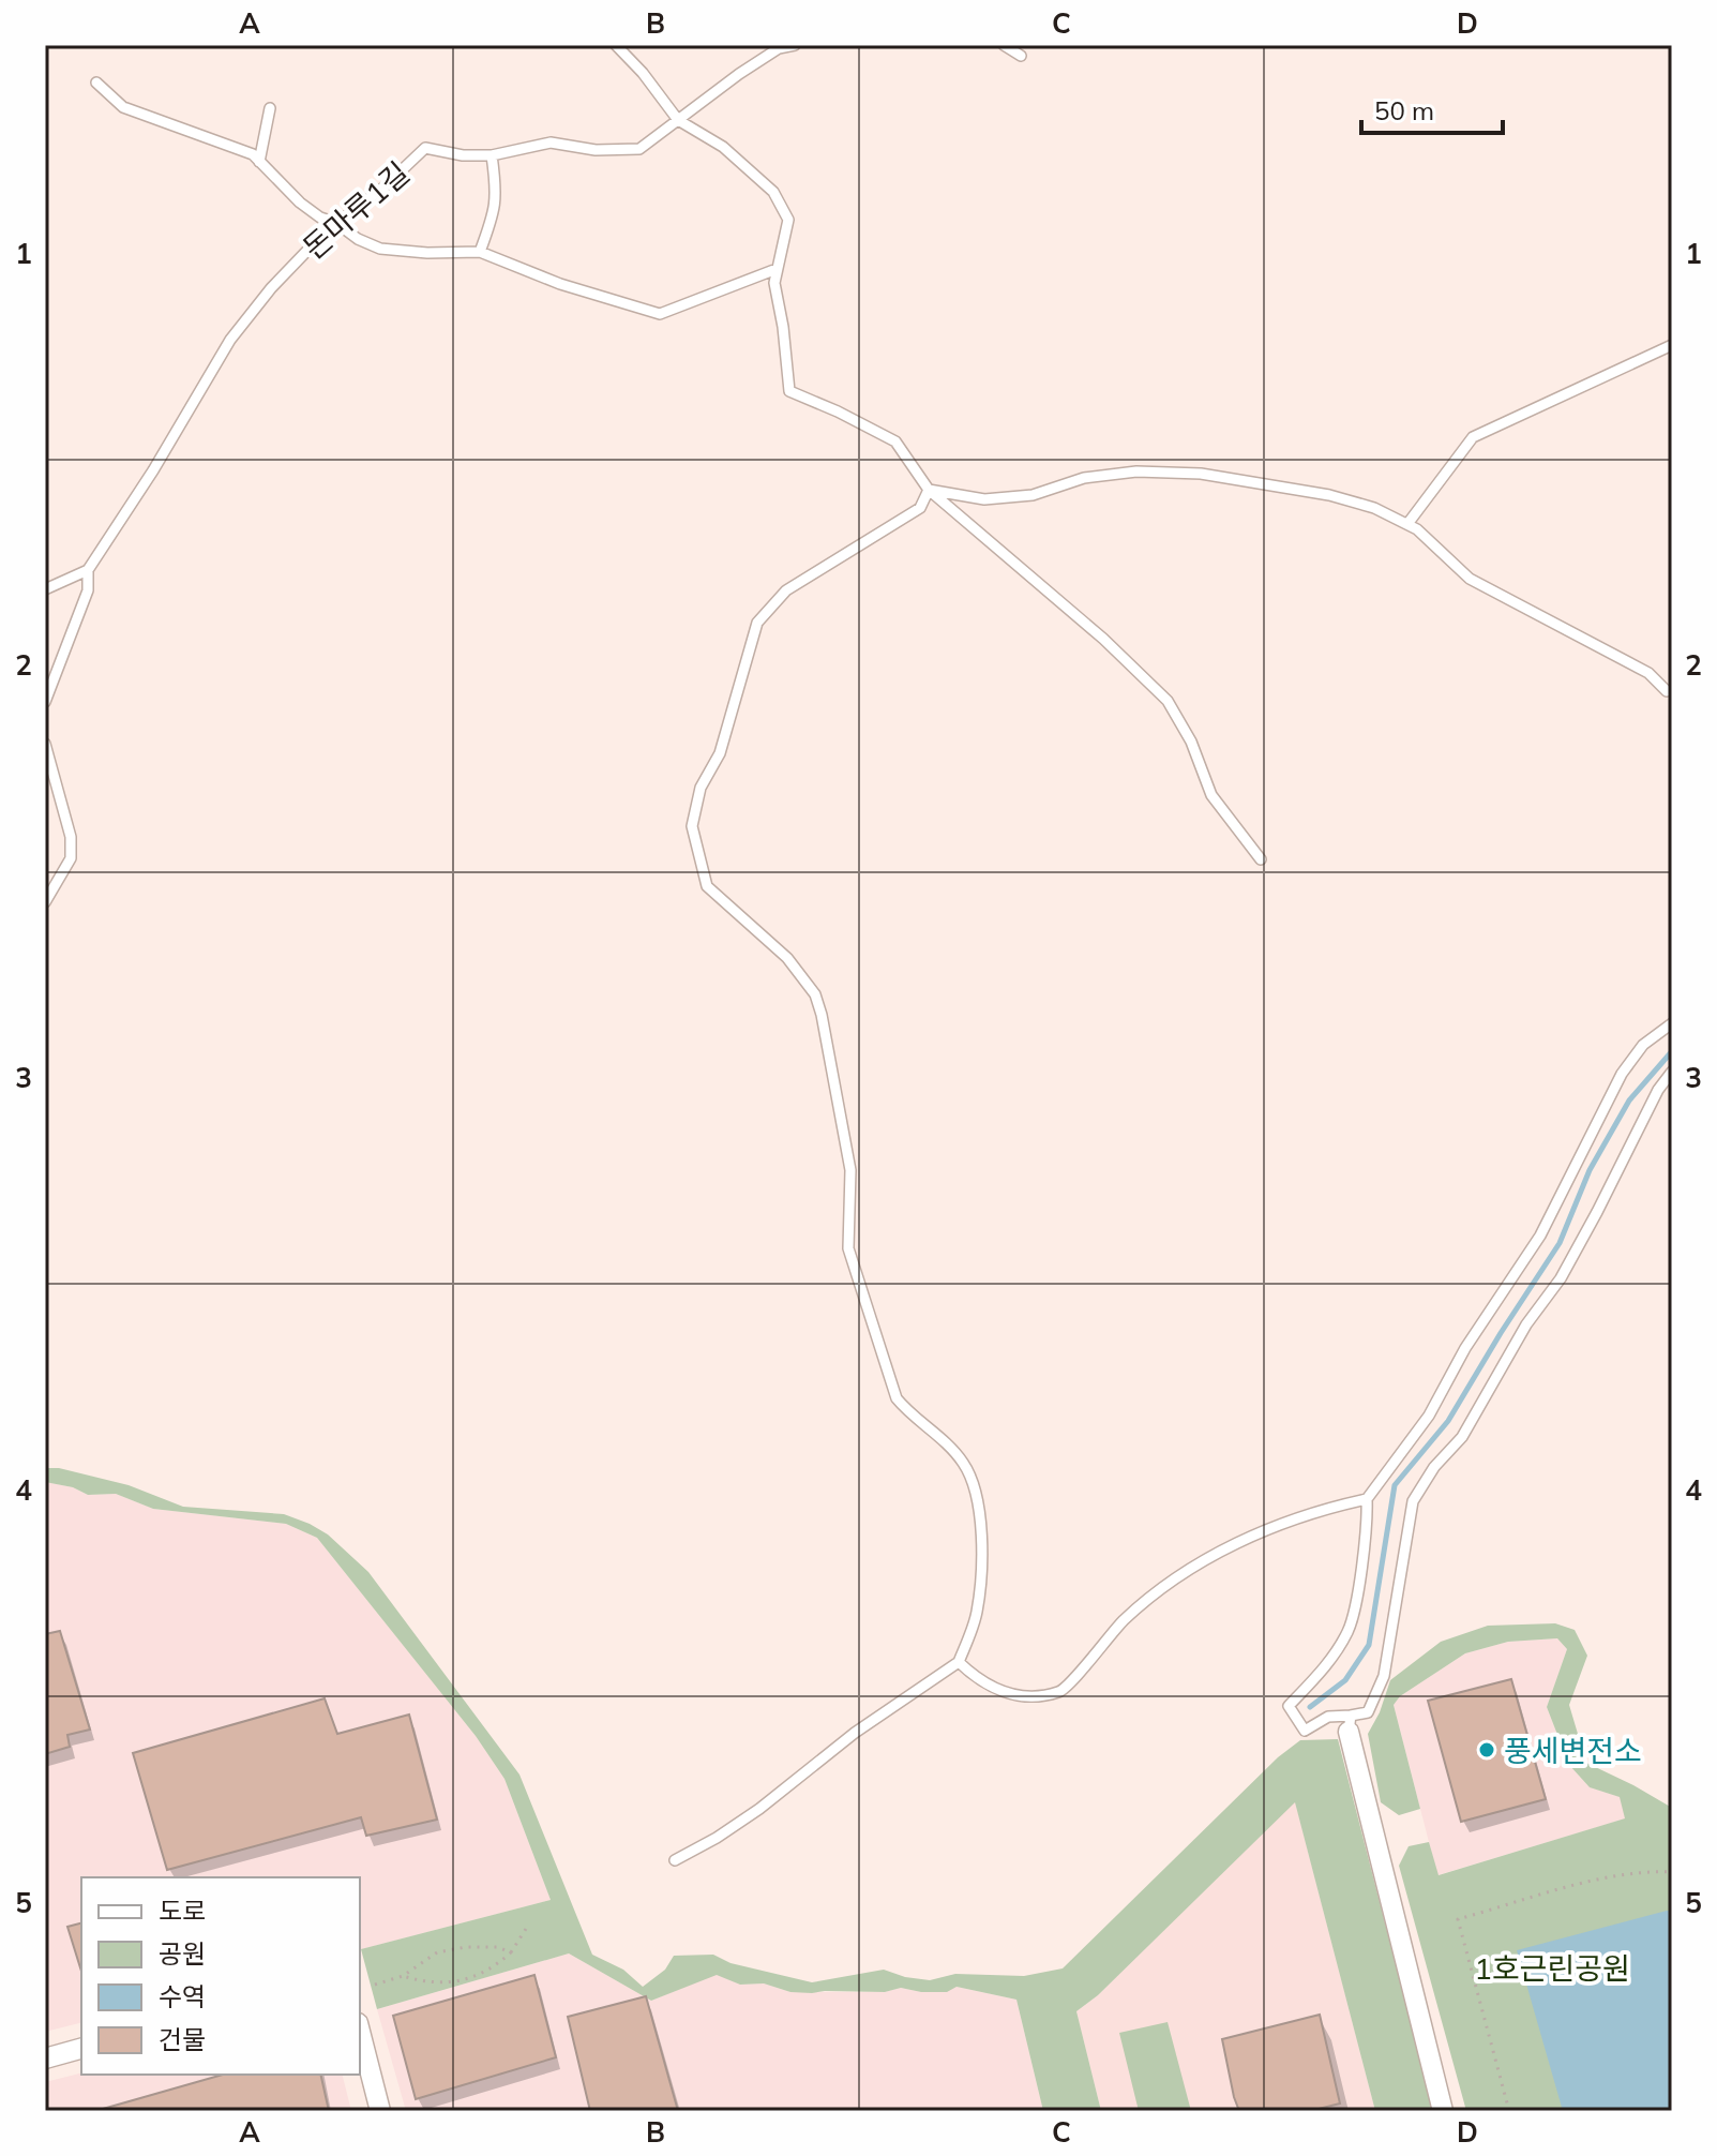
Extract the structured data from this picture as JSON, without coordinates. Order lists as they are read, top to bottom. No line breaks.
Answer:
{"streets":{"lane":["돈마루1길"]},"parks":["1호근린공원"],"places":["풍세변전소"],"legend":["도로","공원","수역","건물"],"scale_bar":"50 m","grid":{"columns":["A","B","C","D"],"rows":["1","2","3","4","5"]}}
